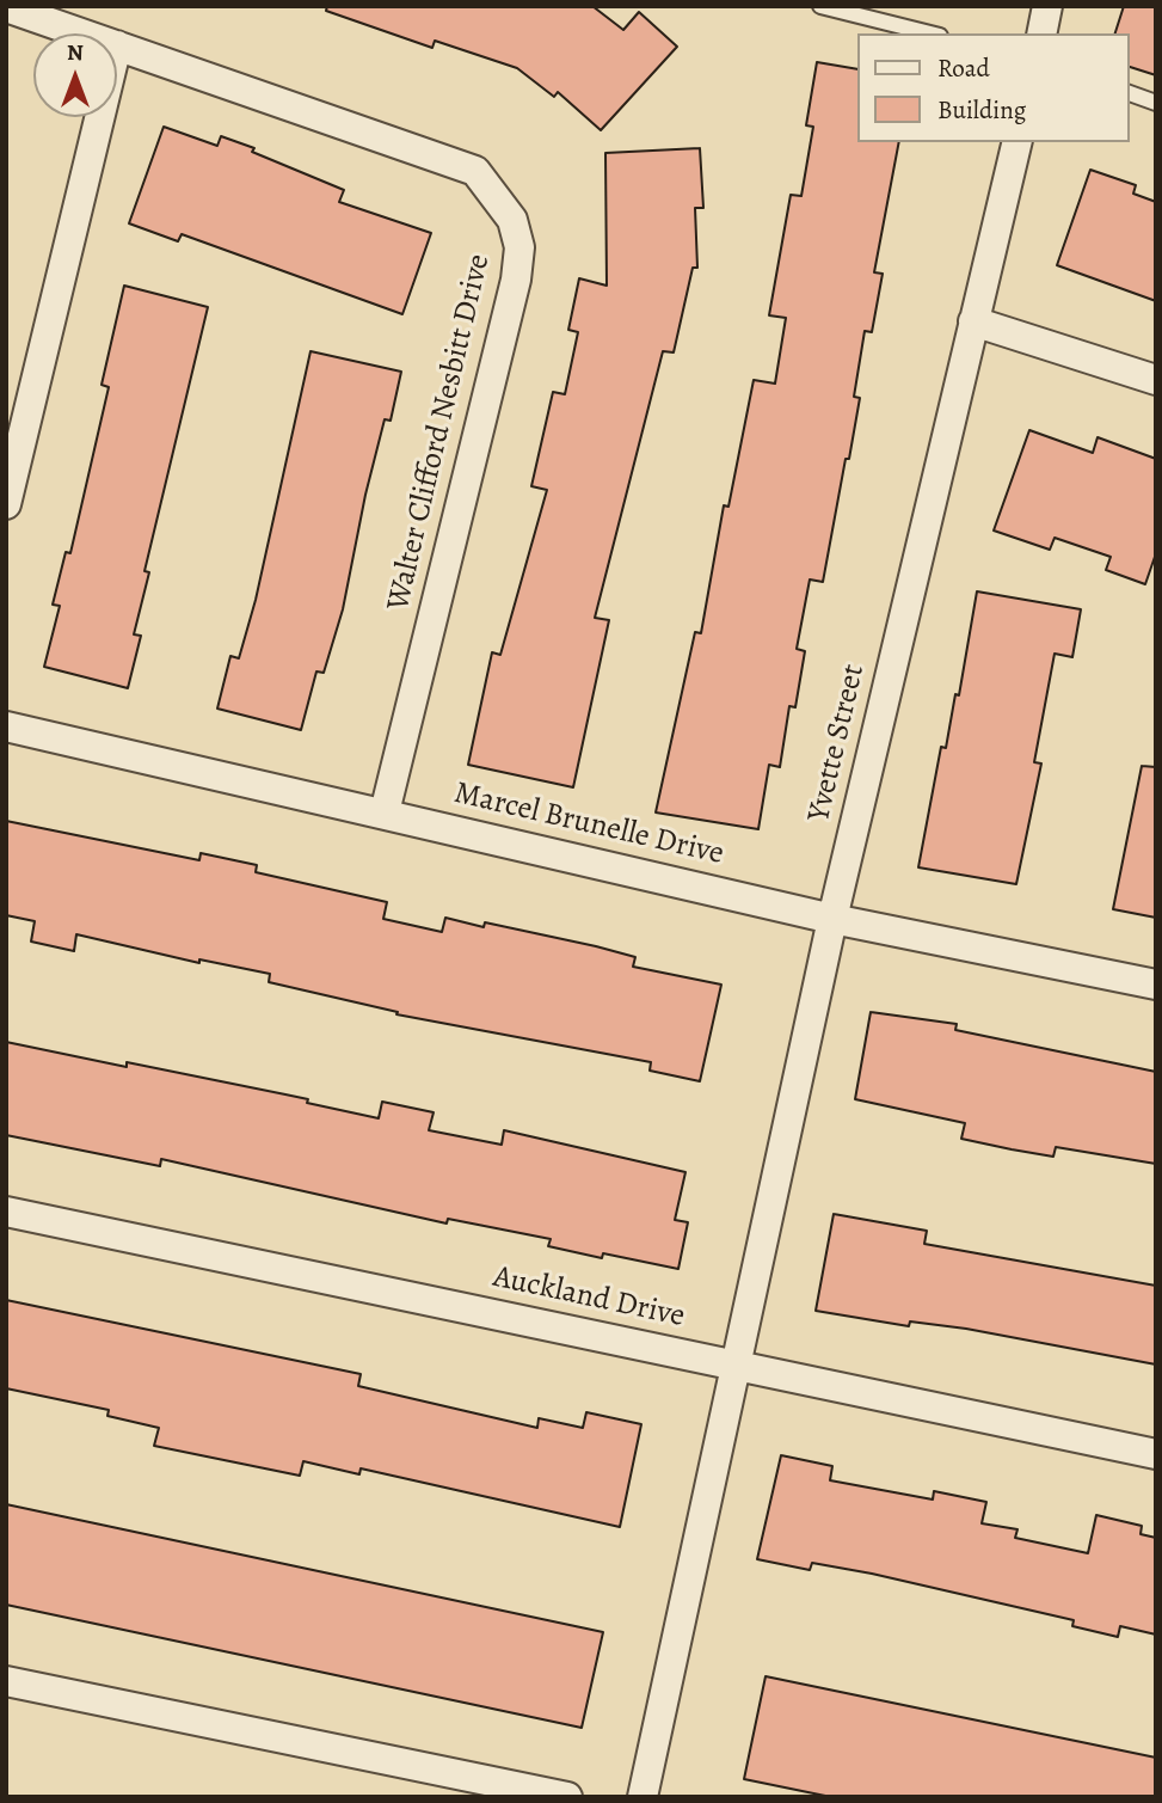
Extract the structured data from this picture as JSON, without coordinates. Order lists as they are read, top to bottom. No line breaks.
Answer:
{"streets":{"street":["Walter Clifford Nesbitt Drive","Yvette Street","Marcel Brunelle Drive","Auckland Drive"]},"crossings":[["Walter Clifford Nesbitt Drive","Marcel Brunelle Drive"],["Yvette Street","Marcel Brunelle Drive"],["Yvette Street","Auckland Drive"]],"legend":["Road","Building"],"north":"top"}
